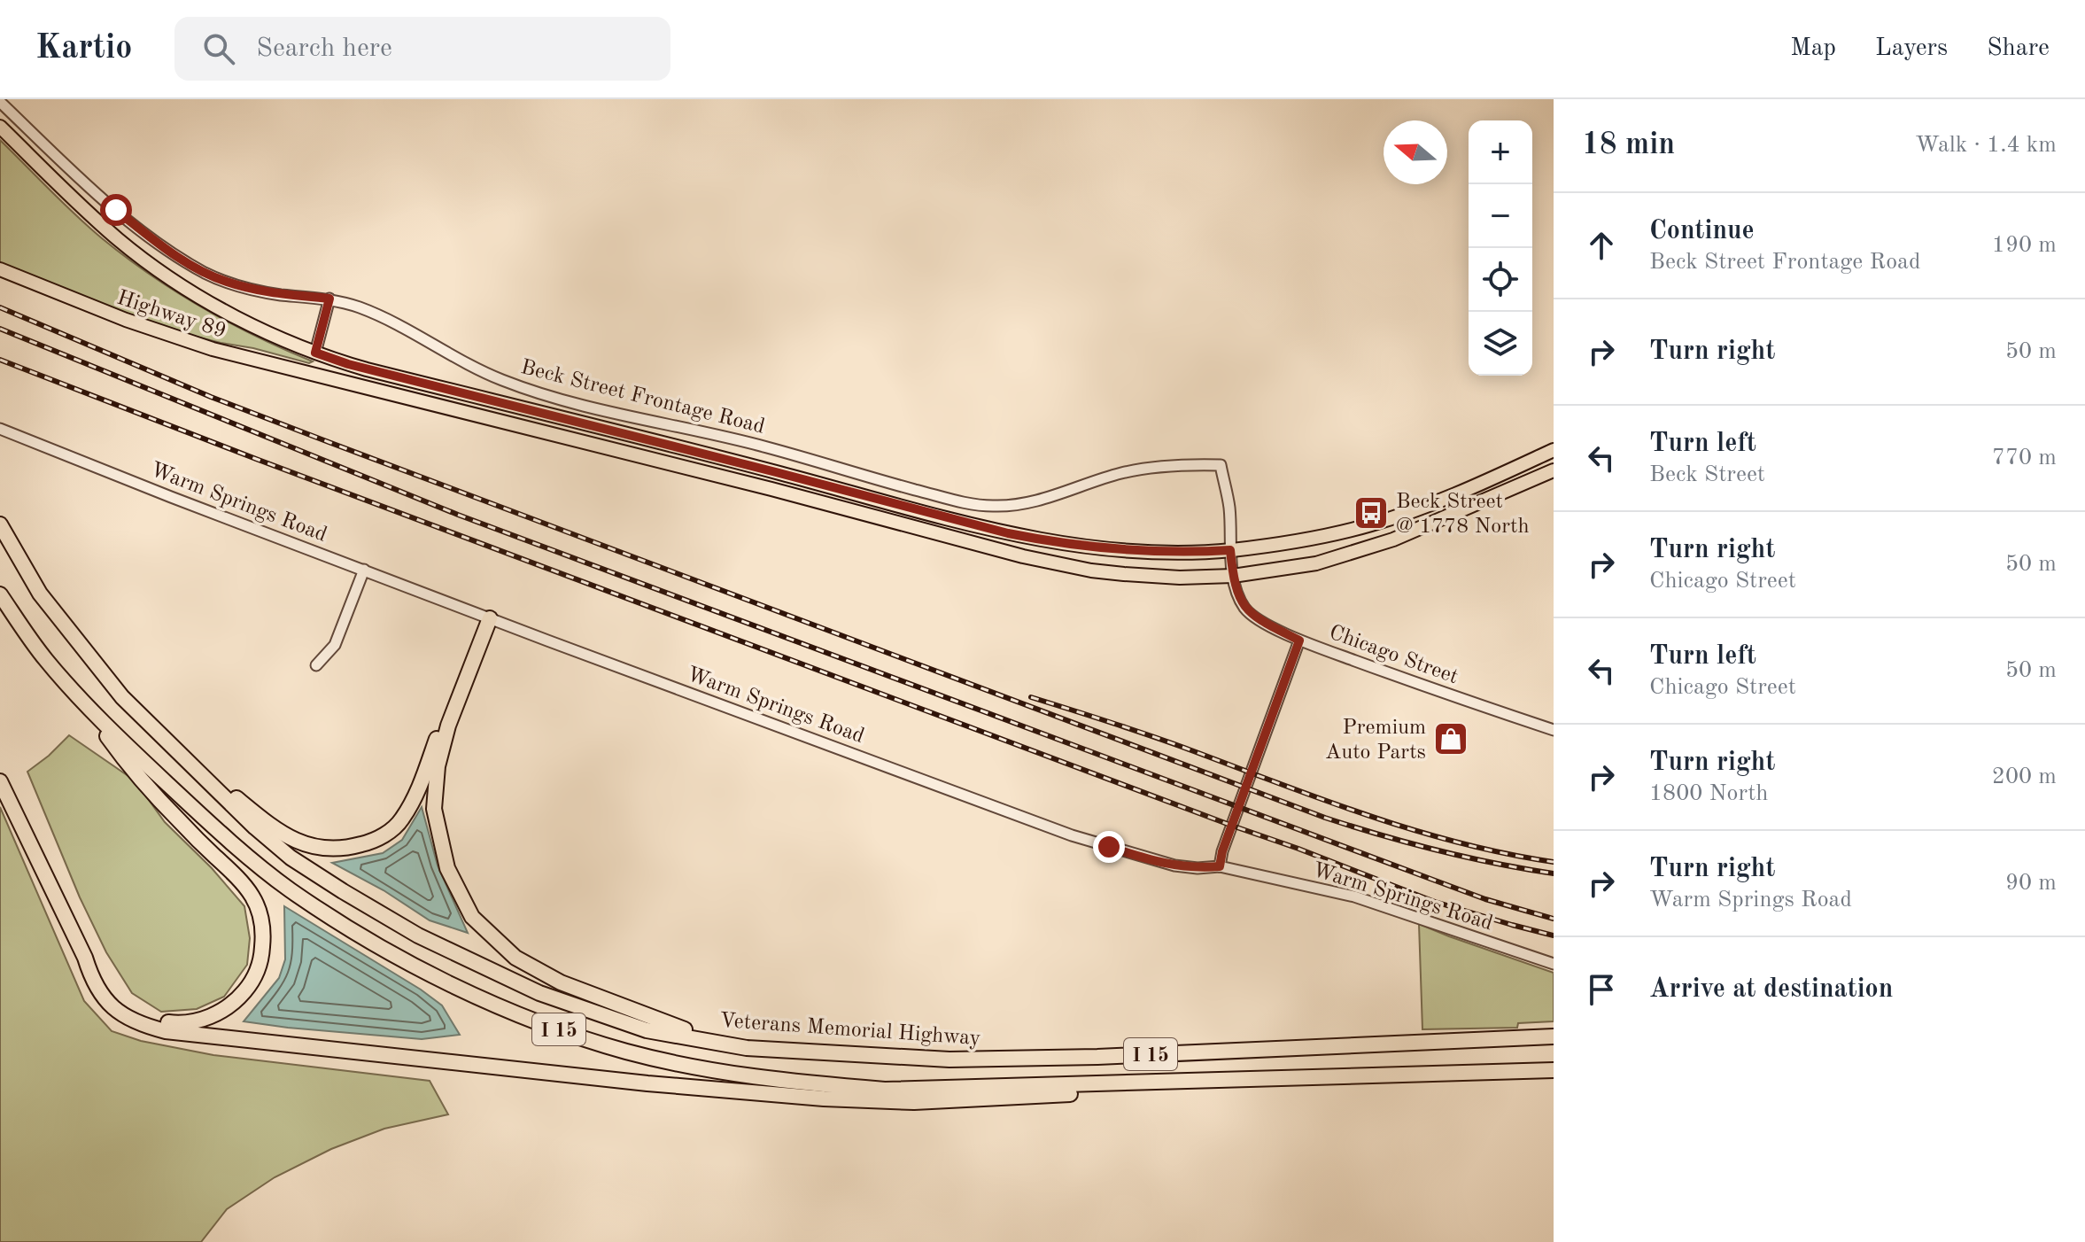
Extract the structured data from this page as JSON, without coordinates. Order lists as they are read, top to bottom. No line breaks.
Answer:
{"streets":{"highway":["Veterans Memorial Highway","I 15"],"main road":["Highway 89"],"street":["Beck Street Frontage Road","Warm Springs Road","Chicago Street"]},"crossings":[["Highway 89","Beck Street Frontage Road"],["Highway 89","Chicago Street"],["Beck Street Frontage Road","Chicago Street"]],"places":{"bus stop":["Beck Street @ 1778 North"],"shop":["Premium Auto Parts"]},"north":"left","page":{"header":"Kartio","search":"Search here","nav":["Map","Layers","Share"],"heading":["18 min","Walk · 1.4 km"],"map_buttons":["+","−"],"list":[["Continue","Beck Street Frontage Road","190 m"],["Turn right","50 m"],["Turn left","Beck Street","770 m"],["Turn right","Chicago Street","50 m"],["Turn left","Chicago Street","50 m"],["Turn right","1800 North","200 m"],["Turn right","Warm Springs Road","90 m"],"Arrive at destination"]}}
